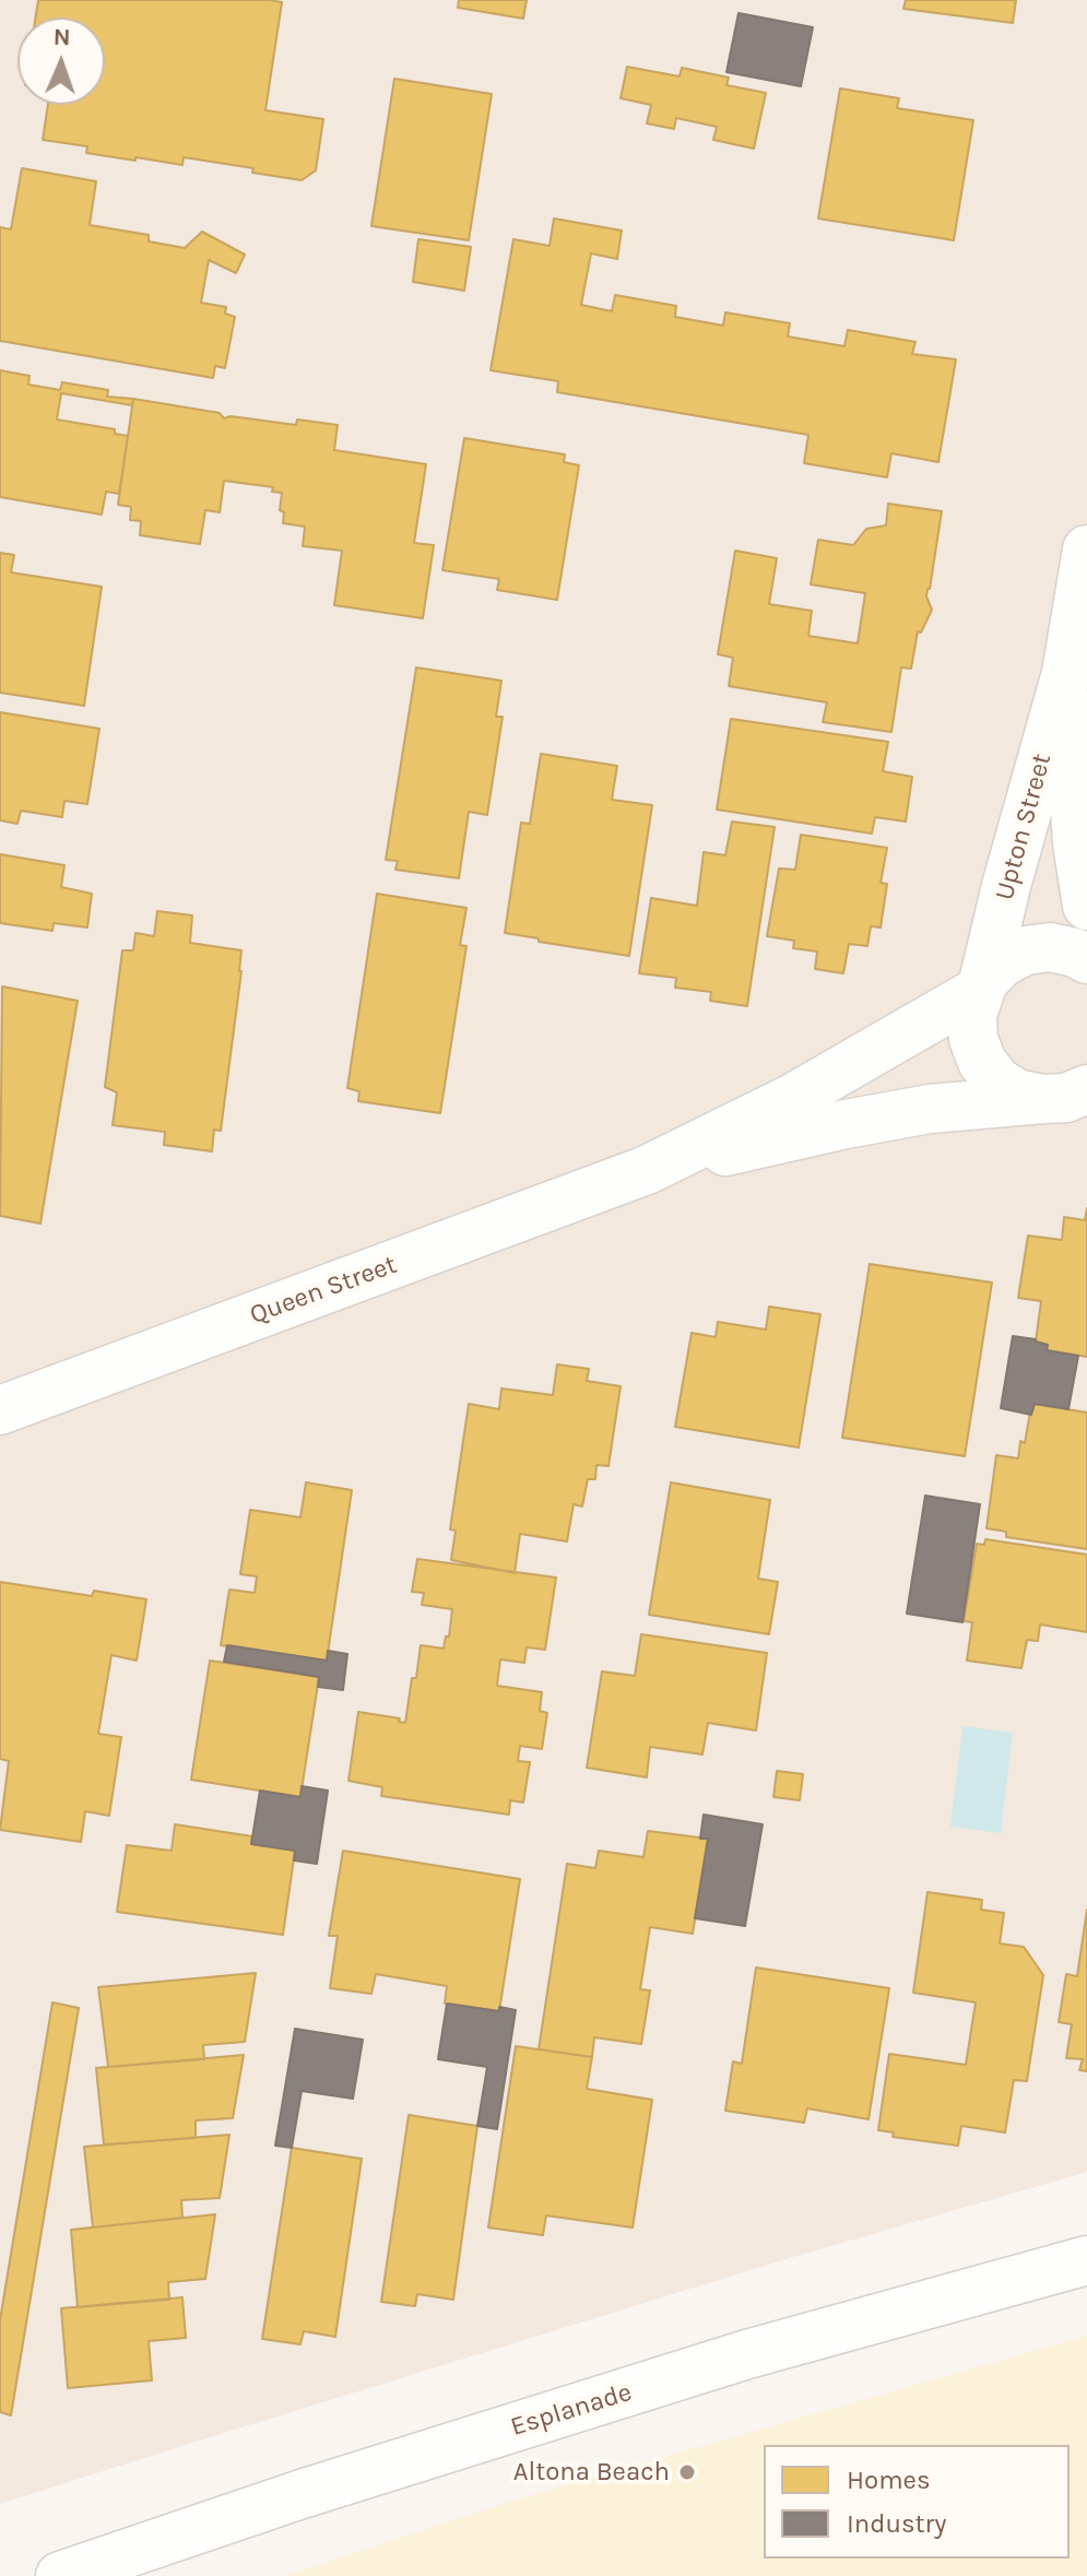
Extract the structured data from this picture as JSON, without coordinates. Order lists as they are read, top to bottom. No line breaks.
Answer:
{"streets":{"street":["Upton Street","Queen Street","Esplanade"]},"crossings":[["Upton Street","Queen Street"]],"places":["Altona Beach"],"legend":["Homes","Industry"],"north":"top"}
